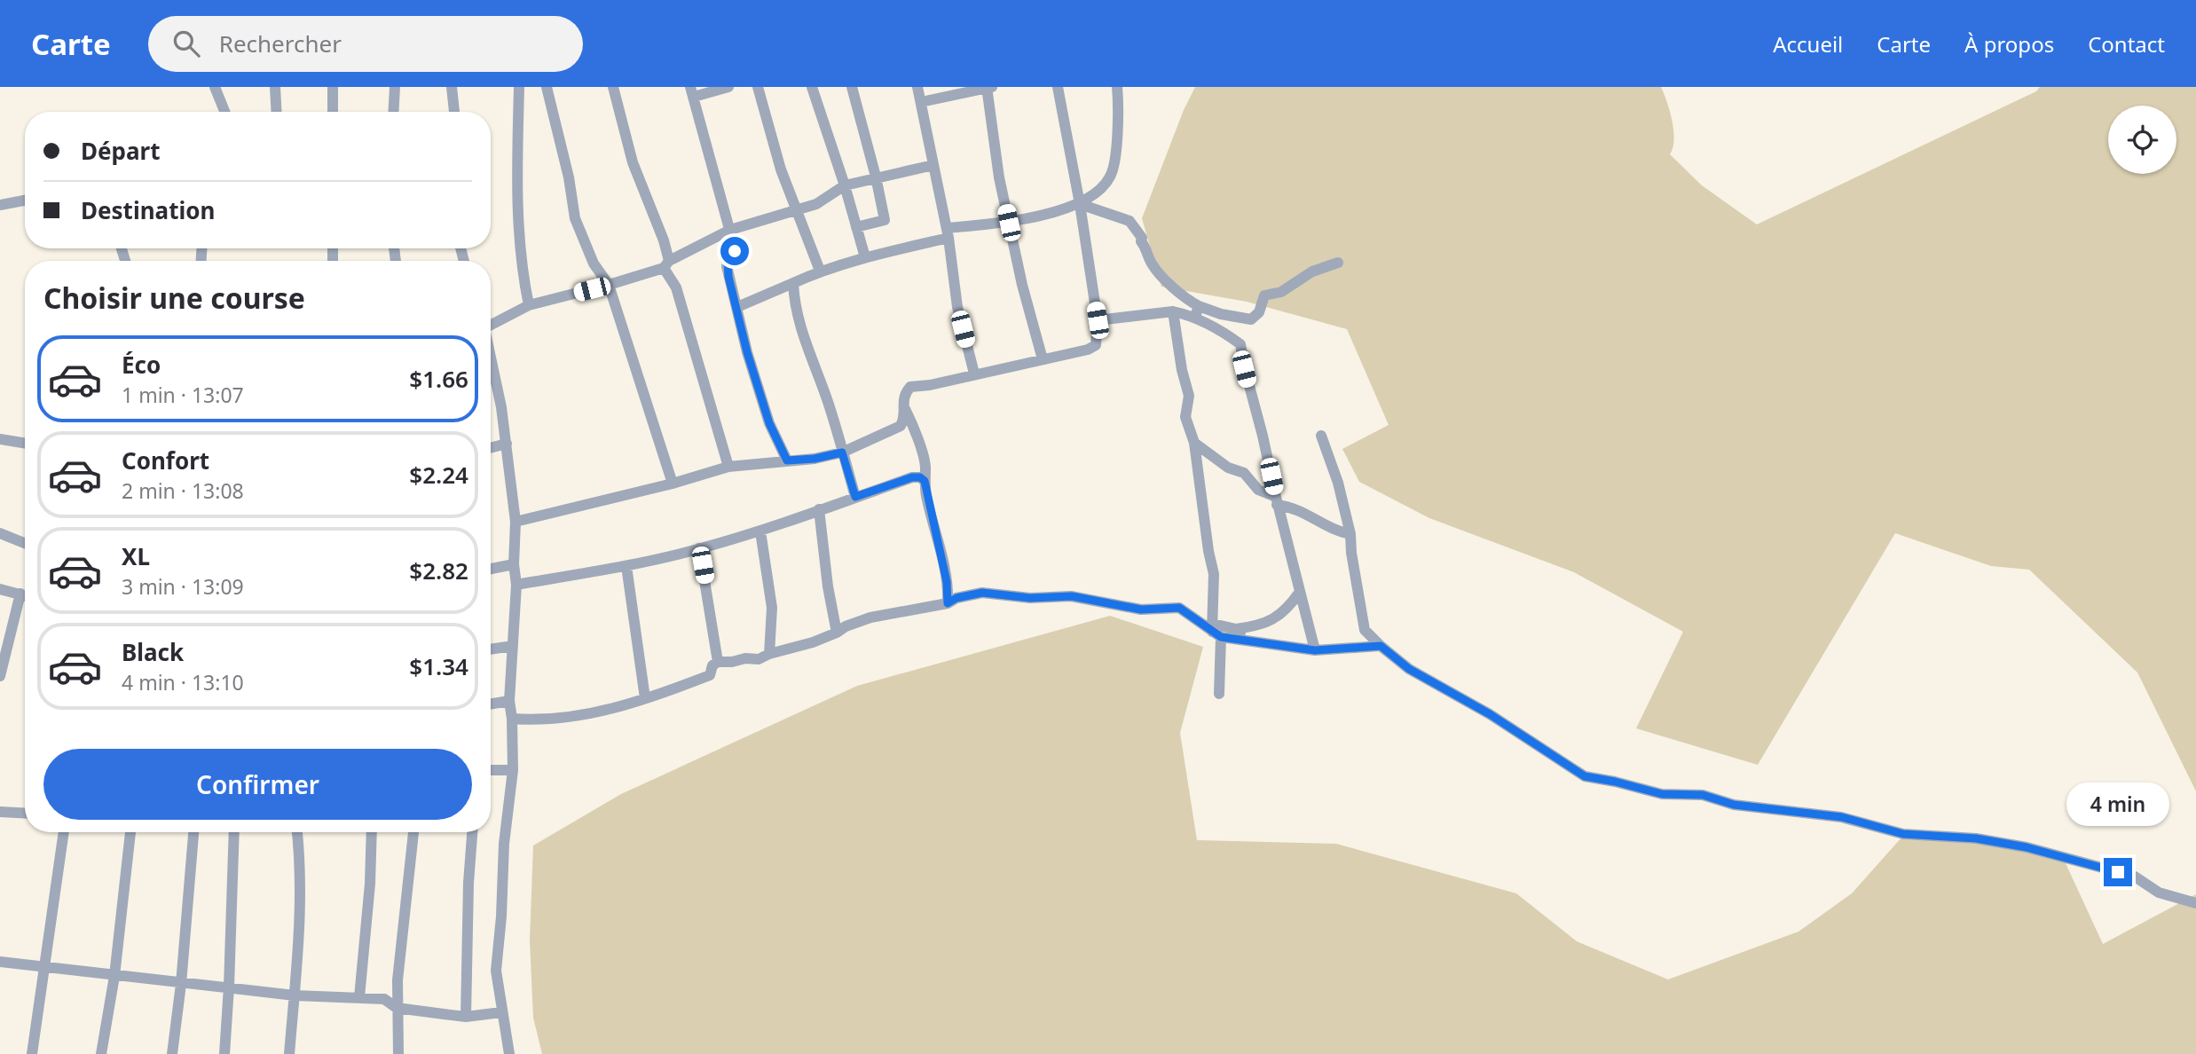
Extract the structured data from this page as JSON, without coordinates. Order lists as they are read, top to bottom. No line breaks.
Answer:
{"page":{"header":"Carte","search":"Rechercher","nav":["Accueil","Carte","À propos","Contact"],"banner":["Départ","Destination"],"heading":"Choisir une course","list":[{"name":"Éco","note":"1 min · 13:07","value":"$1.66"},{"name":"Confort","note":"2 min · 13:08","value":"$2.24"},{"name":"XL","note":"3 min · 13:09","value":"$2.82"},{"name":"Black","note":"4 min · 13:10","value":"$1.34"}],"buttons":"Confirmer","bubble":"4 min"}}
